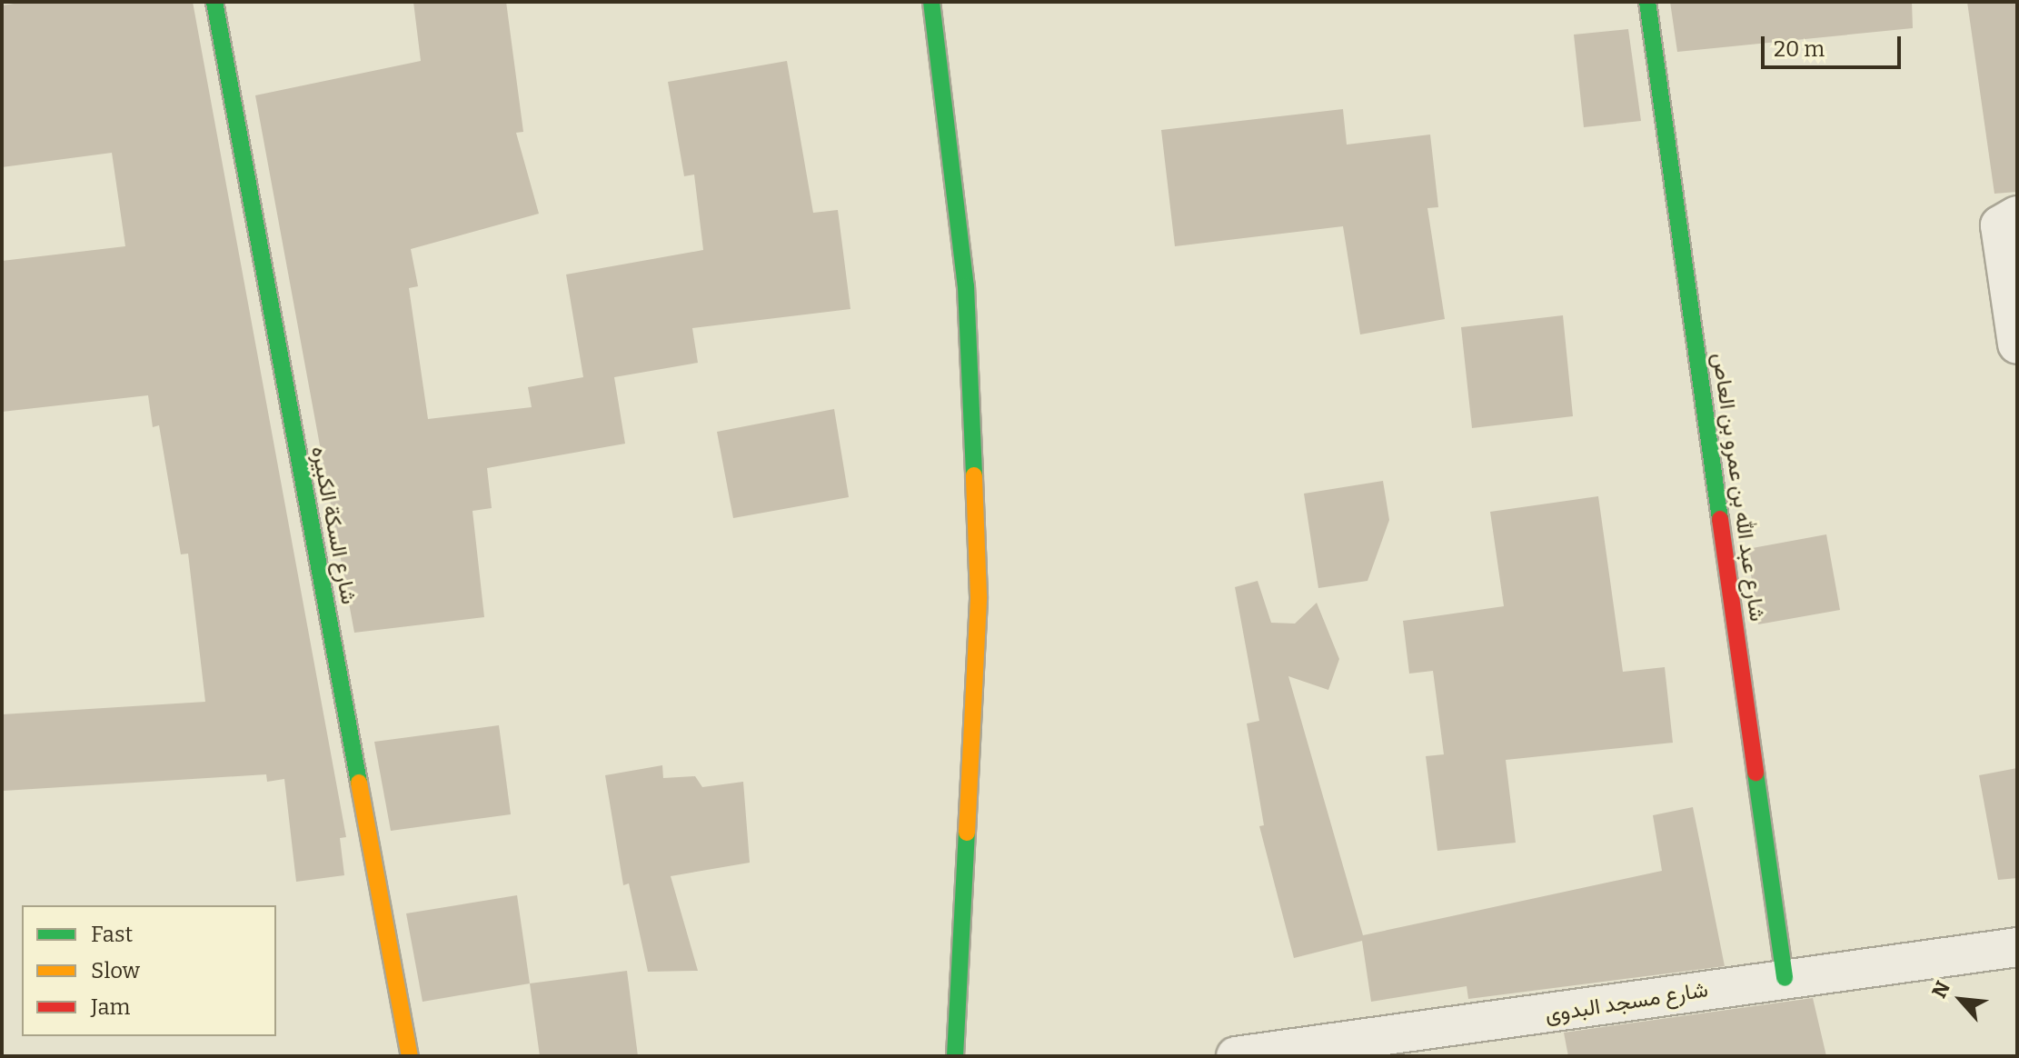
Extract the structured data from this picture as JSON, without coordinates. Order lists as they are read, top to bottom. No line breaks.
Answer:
{"streets":{"street":["شارع عبد الله بن عمرو بن العاص","شارع السكة الكبيره","شارع مسجد البدوى"]},"crossings":[["شارع عبد الله بن عمرو بن العاص","شارع مسجد البدوى"]],"legend":["Fast","Slow","Jam"],"scale_bar":"20 m","north":"top left"}
